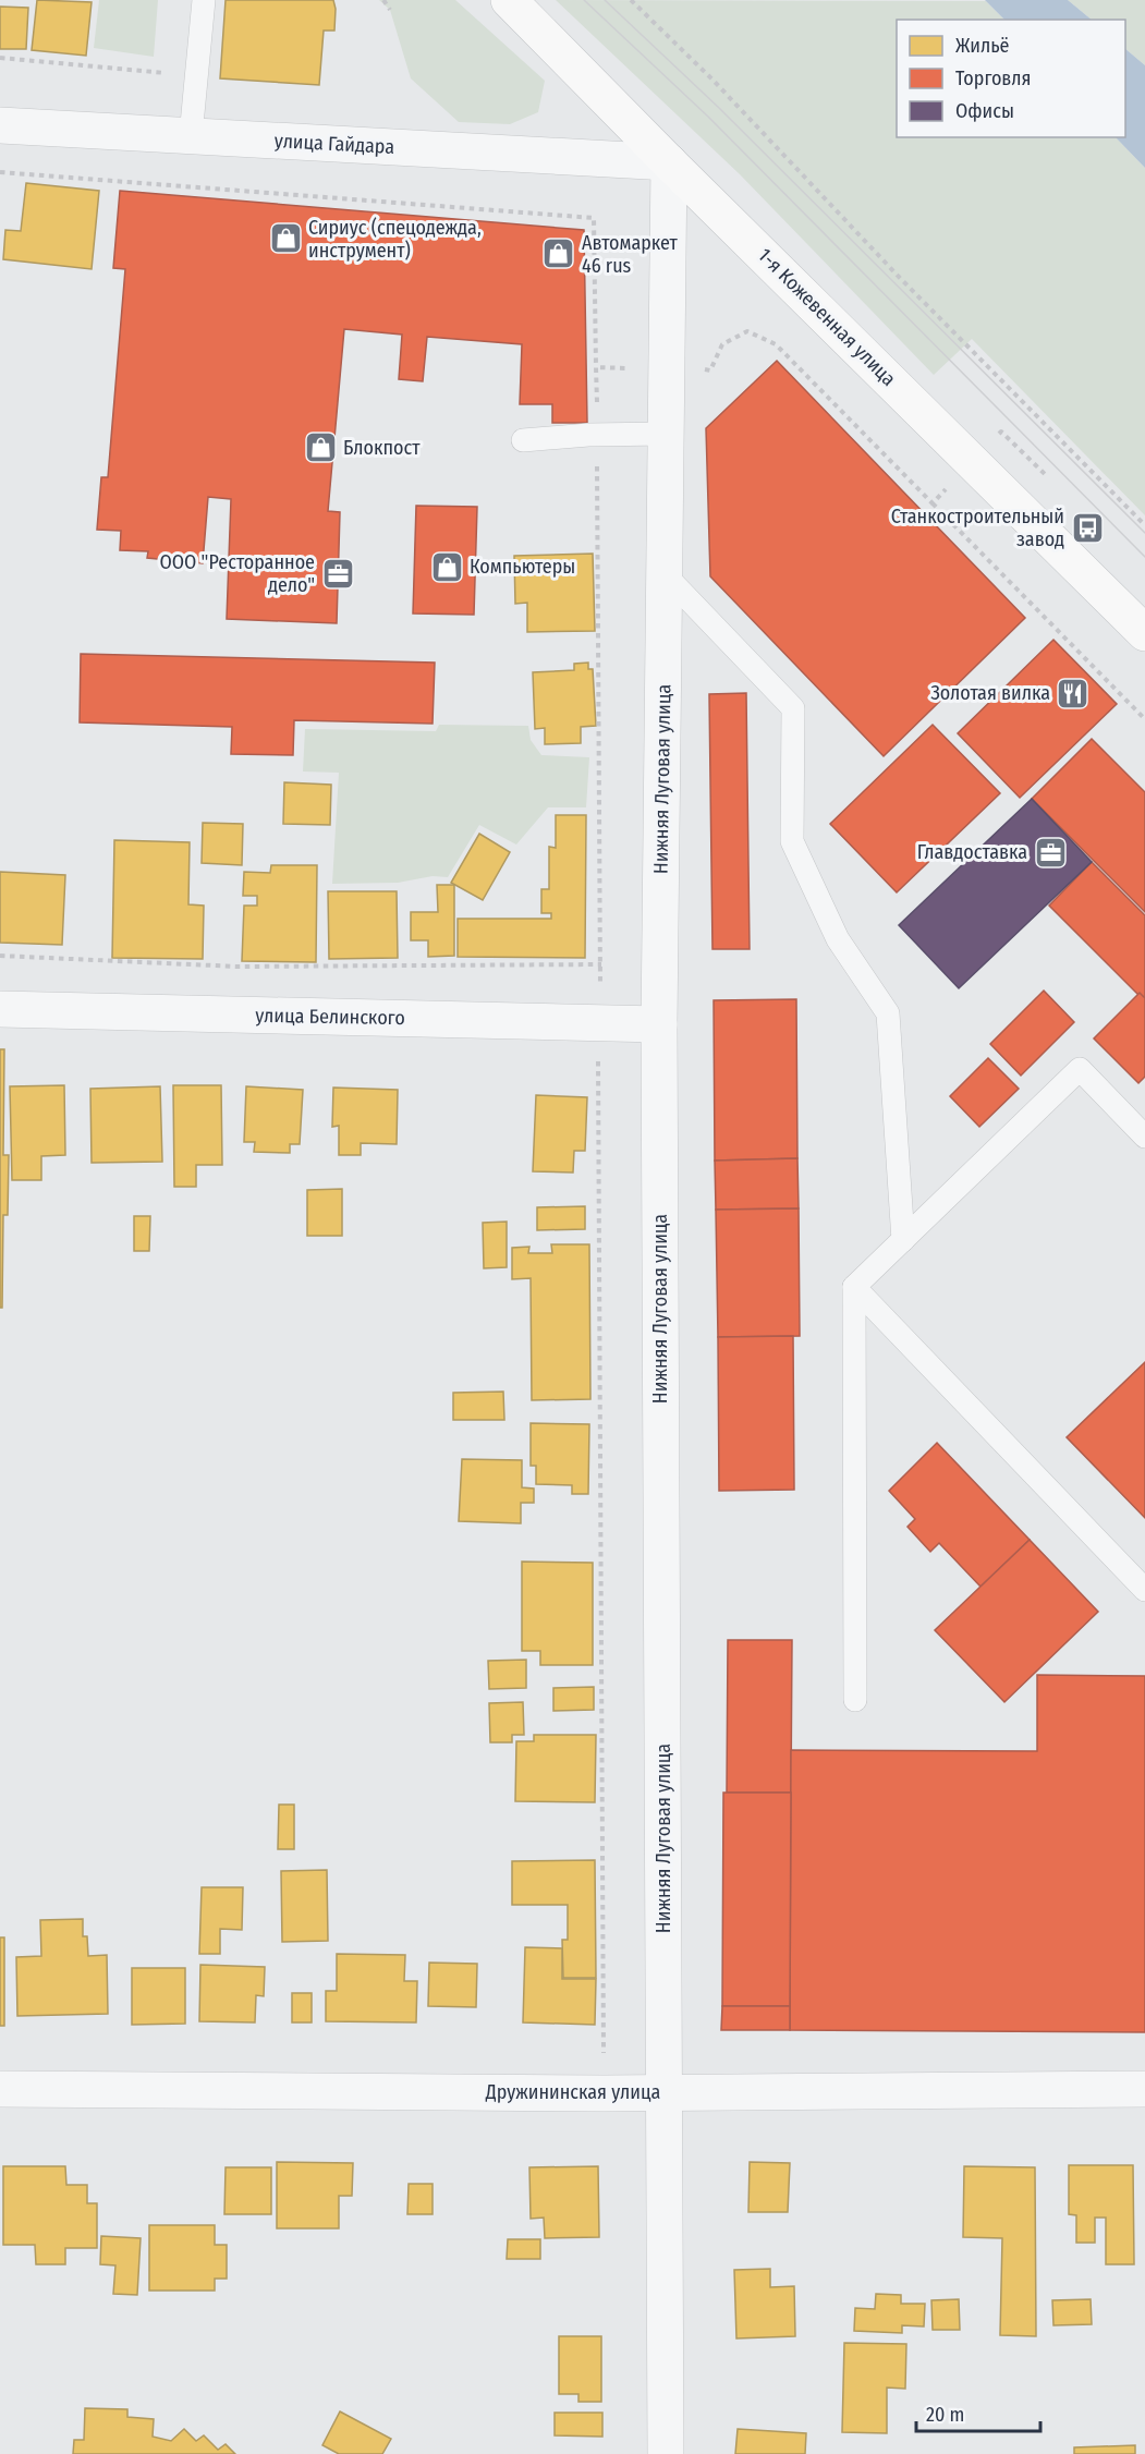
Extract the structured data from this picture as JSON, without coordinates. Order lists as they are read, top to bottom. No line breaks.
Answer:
{"streets":{"main road":["1-я Кожевенная улица"],"street":["улица Гайдара","Нижняя Луговая улица","улица Белинского","Дружининская улица"]},"crossings":[["улица Гайдара","1-я Кожевенная улица"],["улица Гайдара","Нижняя Луговая улица"],["1-я Кожевенная улица","Нижняя Луговая улица"],["Нижняя Луговая улица","улица Белинского"],["Нижняя Луговая улица","Дружининская улица"]],"places":{"shop":["Сириус (спецодежда, инструмент)","Автомаркет 46 rus","Блокпост","Компьютеры"],"bus stop":["Станкостроительный завод"],"office":["ООО \"Ресторанное дело\"","Главдоставка"],"restaurant":["Золотая вилка"]},"legend":["Жильё","Торговля","Офисы"],"scale_bar":"20 m"}
